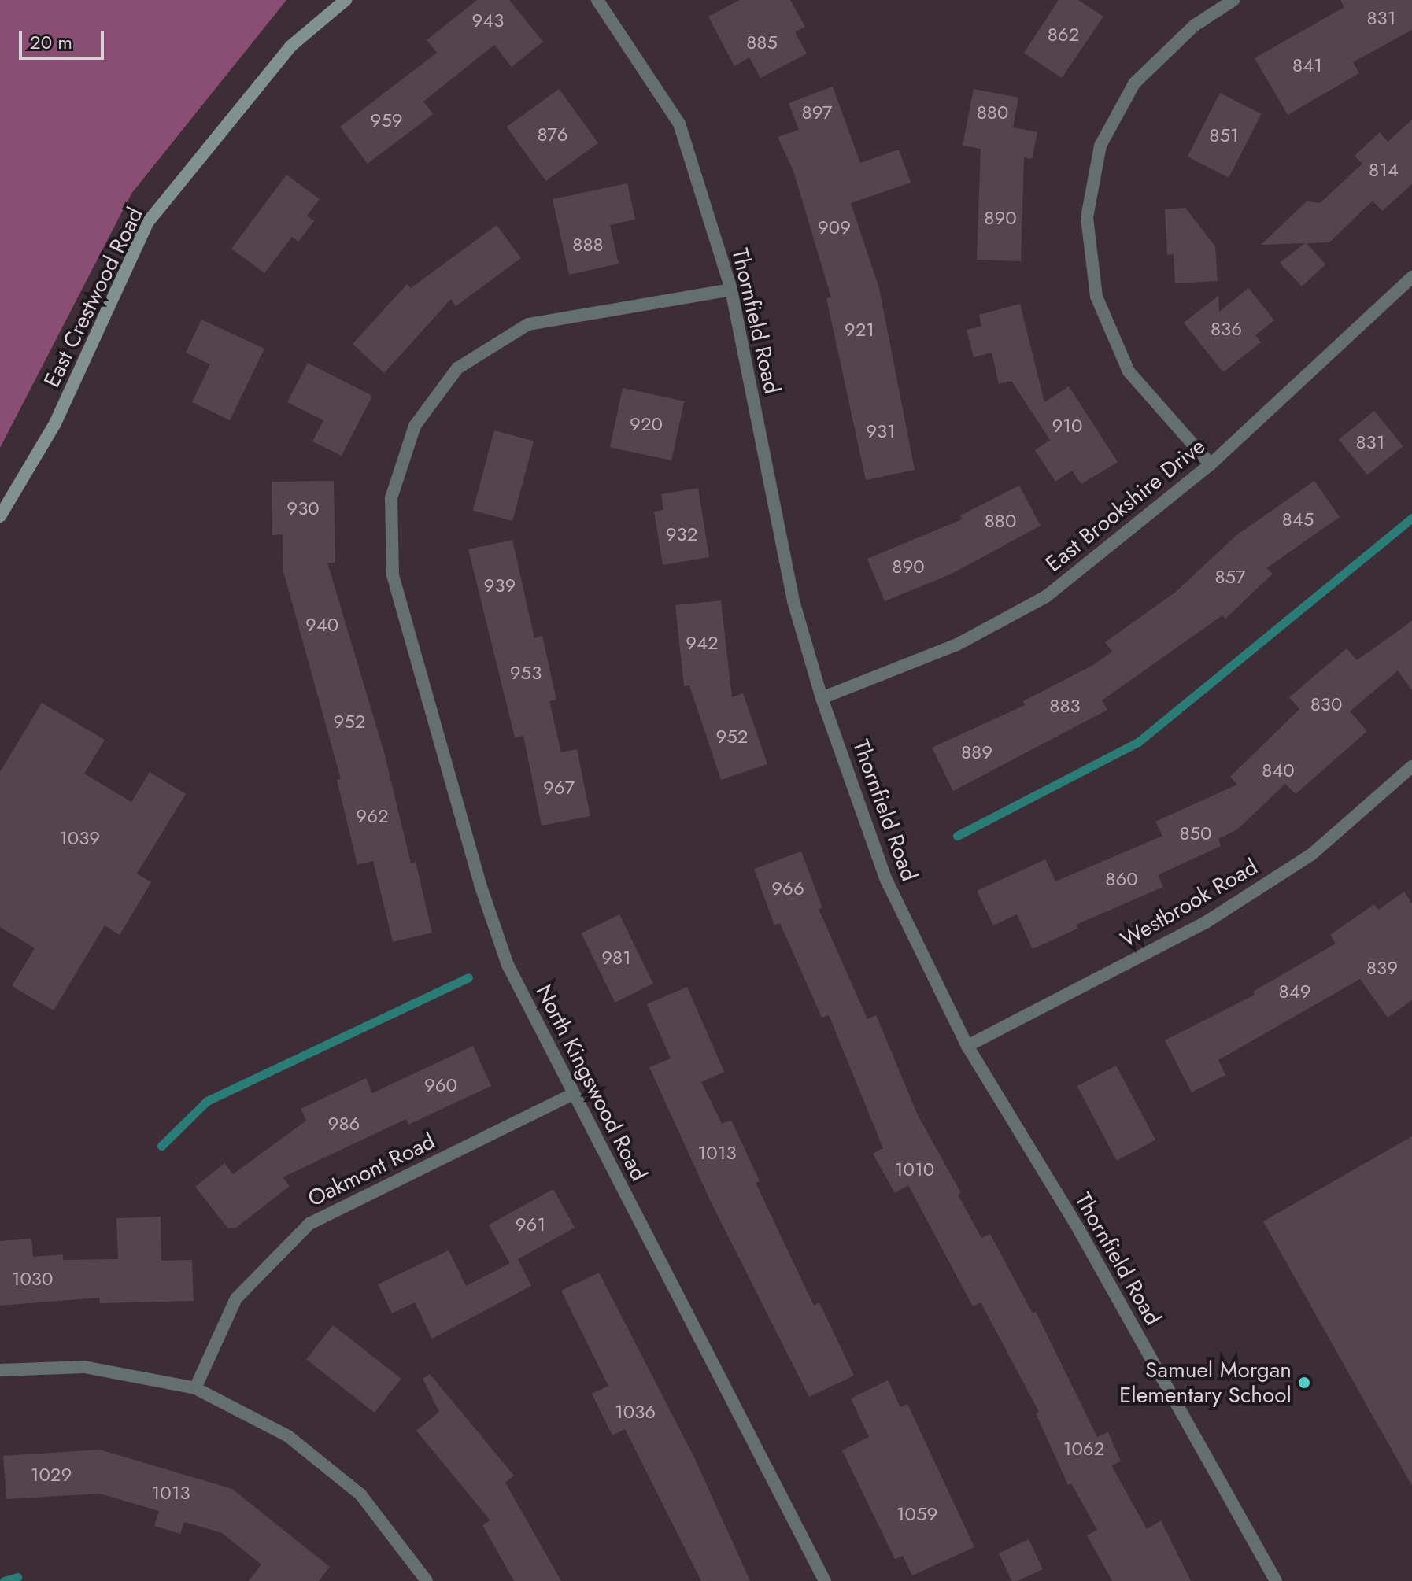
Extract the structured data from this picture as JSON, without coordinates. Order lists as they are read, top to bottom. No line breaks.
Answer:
{"streets":{"street":["East Crestwood Road","Thornfield Road","East Brookshire Drive","Westbrook Road","North Kingswood Road","Oakmont Road"]},"crossings":[["Thornfield Road","East Brookshire Drive"],["Thornfield Road","Westbrook Road"],["Thornfield Road","North Kingswood Road"],["North Kingswood Road","Oakmont Road"]],"places":["Samuel Morgan Elementary School"],"house_numbers":["831","943","862","885","841","897","880","959","876","851","814","890","909","888","836","921","920","910","931","831","930","845","880","932","890","857","939","940","942","953","830","883","952","952","889","840","967","962","850","1039","860","966","981","839","849","960","986","1013","1010","961","1030","1036","1062","1029","1013","1059"],"scale_bar":"20 m"}
